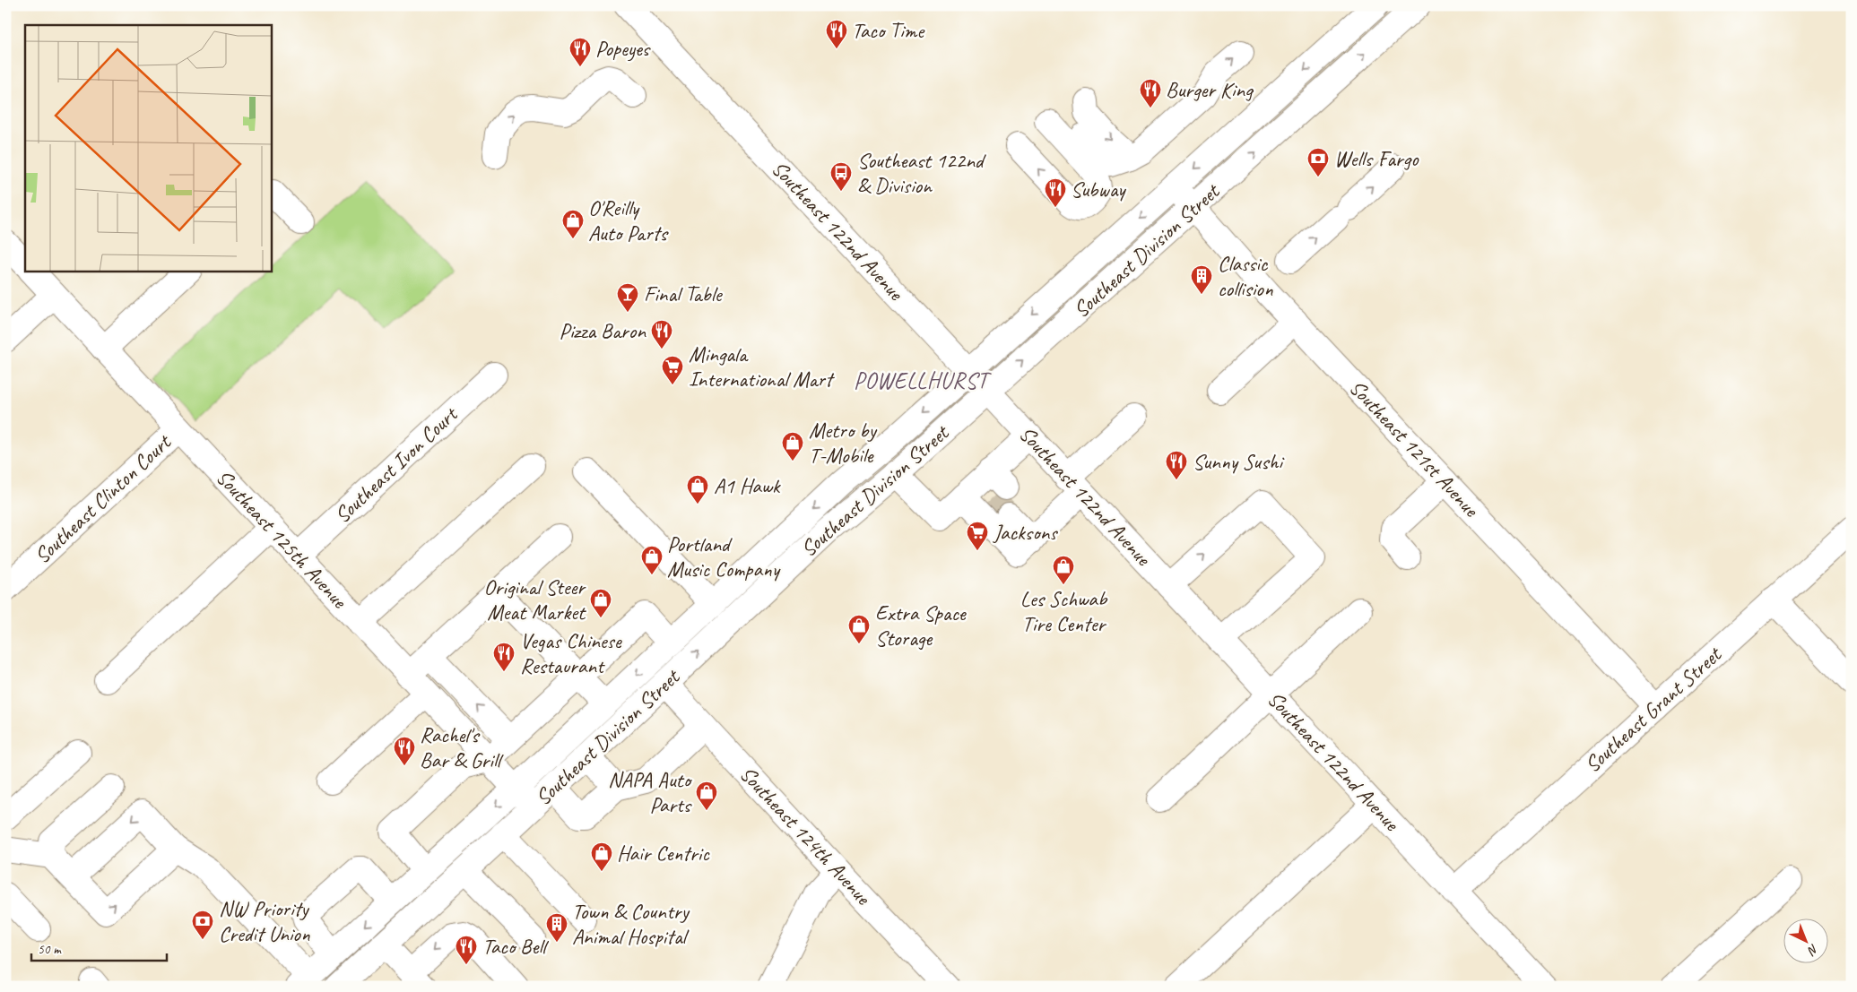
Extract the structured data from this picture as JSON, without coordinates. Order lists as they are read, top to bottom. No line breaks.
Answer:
{"streets":{"main road":["Southeast 122nd Avenue","Southeast Division Street","Southeast 121st Avenue","Southeast Ivon Court","Southeast Clinton Court","Southeast 125th Avenue","Southeast Grant Street","Southeast 124th Avenue"]},"crossings":[["Southeast 122nd Avenue","Southeast Division Street"],["Southeast 122nd Avenue","Southeast Grant Street"],["Southeast Division Street","Southeast 121st Avenue"],["Southeast Division Street","Southeast 125th Avenue"],["Southeast Division Street","Southeast 124th Avenue"],["Southeast 121st Avenue","Southeast Grant Street"],["Southeast Ivon Court","Southeast 125th Avenue"],["Southeast Clinton Court","Southeast 125th Avenue"]],"districts":["POWELLHURST"],"places":{"restaurant":["Taco Time","Popeyes","Burger King","Subway","Pizza Baron","Sunny Sushi","Vegas Chinese Restaurant","Rachel's Bar & Grill","Taco Bell"],"bank":["Wells Fargo","NW Priority Credit Union"],"bus stop":["Southeast 122nd & Division"],"shop":["O'Reilly Auto Parts","Metro by T-Mobile","A1 Hawk","Portland Music Company","Les Schwab Tire Center","Original Steer Meat Market","Extra Space Storage","NAPA Auto Parts","Hair Centric"],"building":["Classic collision","Town & Country Animal Hospital"],"bar":["Final Table"],"supermarket":["Mingala International Mart","Jacksons"]},"scale_bar":"50 m","north":"bottom right"}
